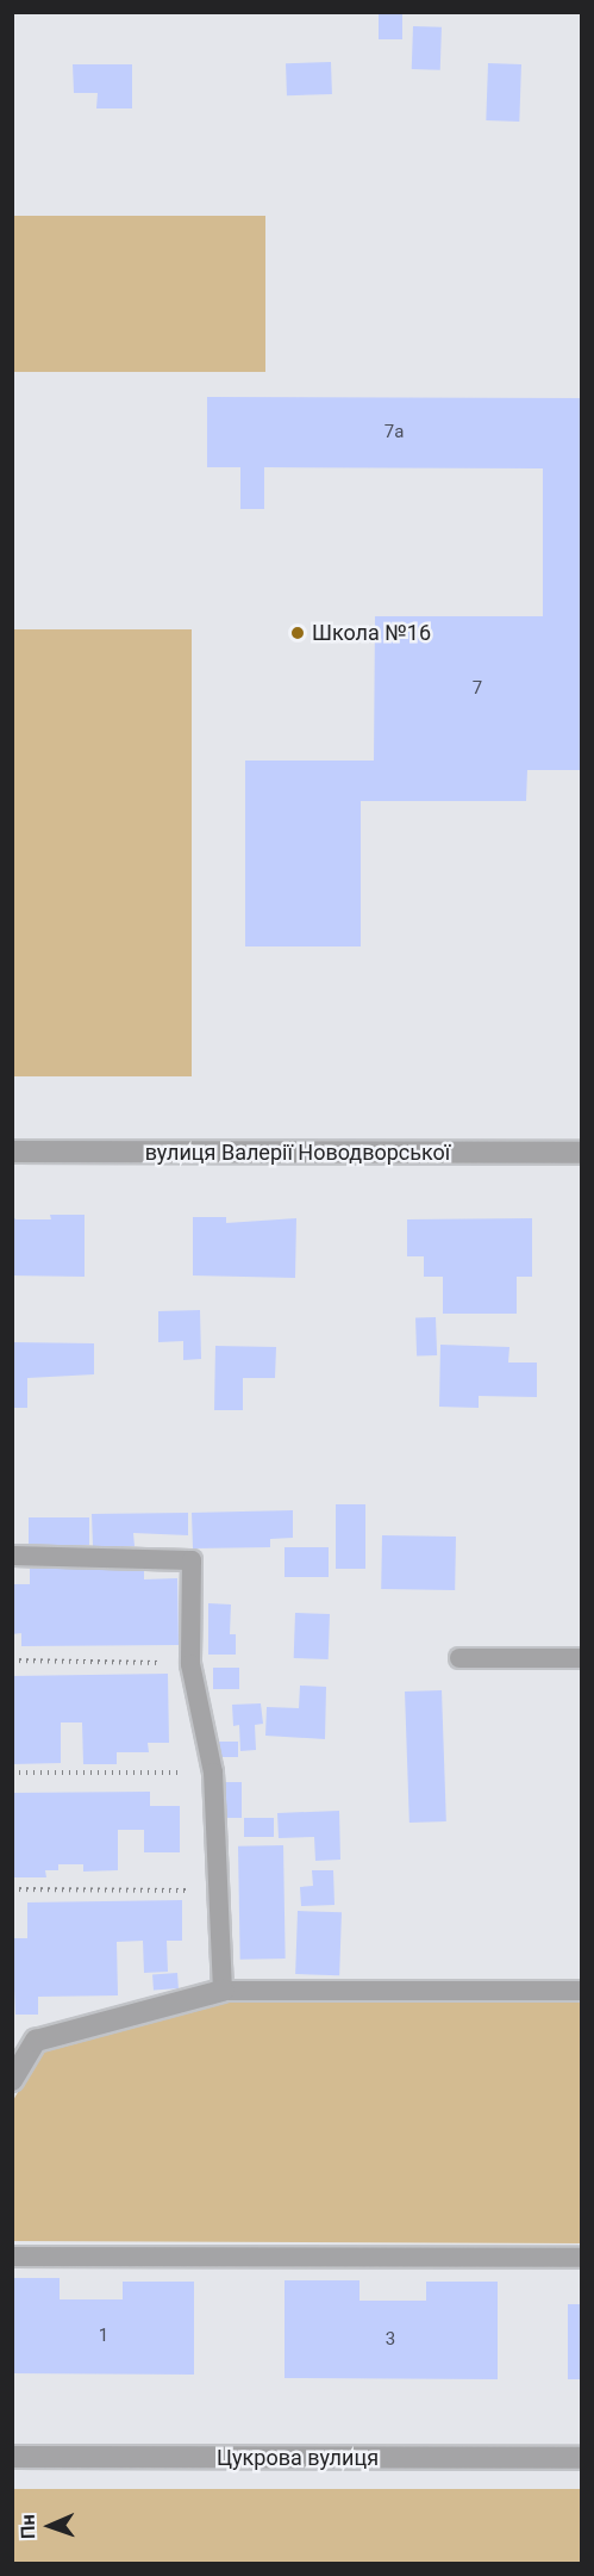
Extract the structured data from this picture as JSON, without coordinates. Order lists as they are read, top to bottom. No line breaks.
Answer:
{"streets":{"street":["вулиця Валерії Новодворської","Цукрова вулиця"]},"places":["Школа №16"],"house_numbers":["7а","7","1","3"],"north":"left"}
